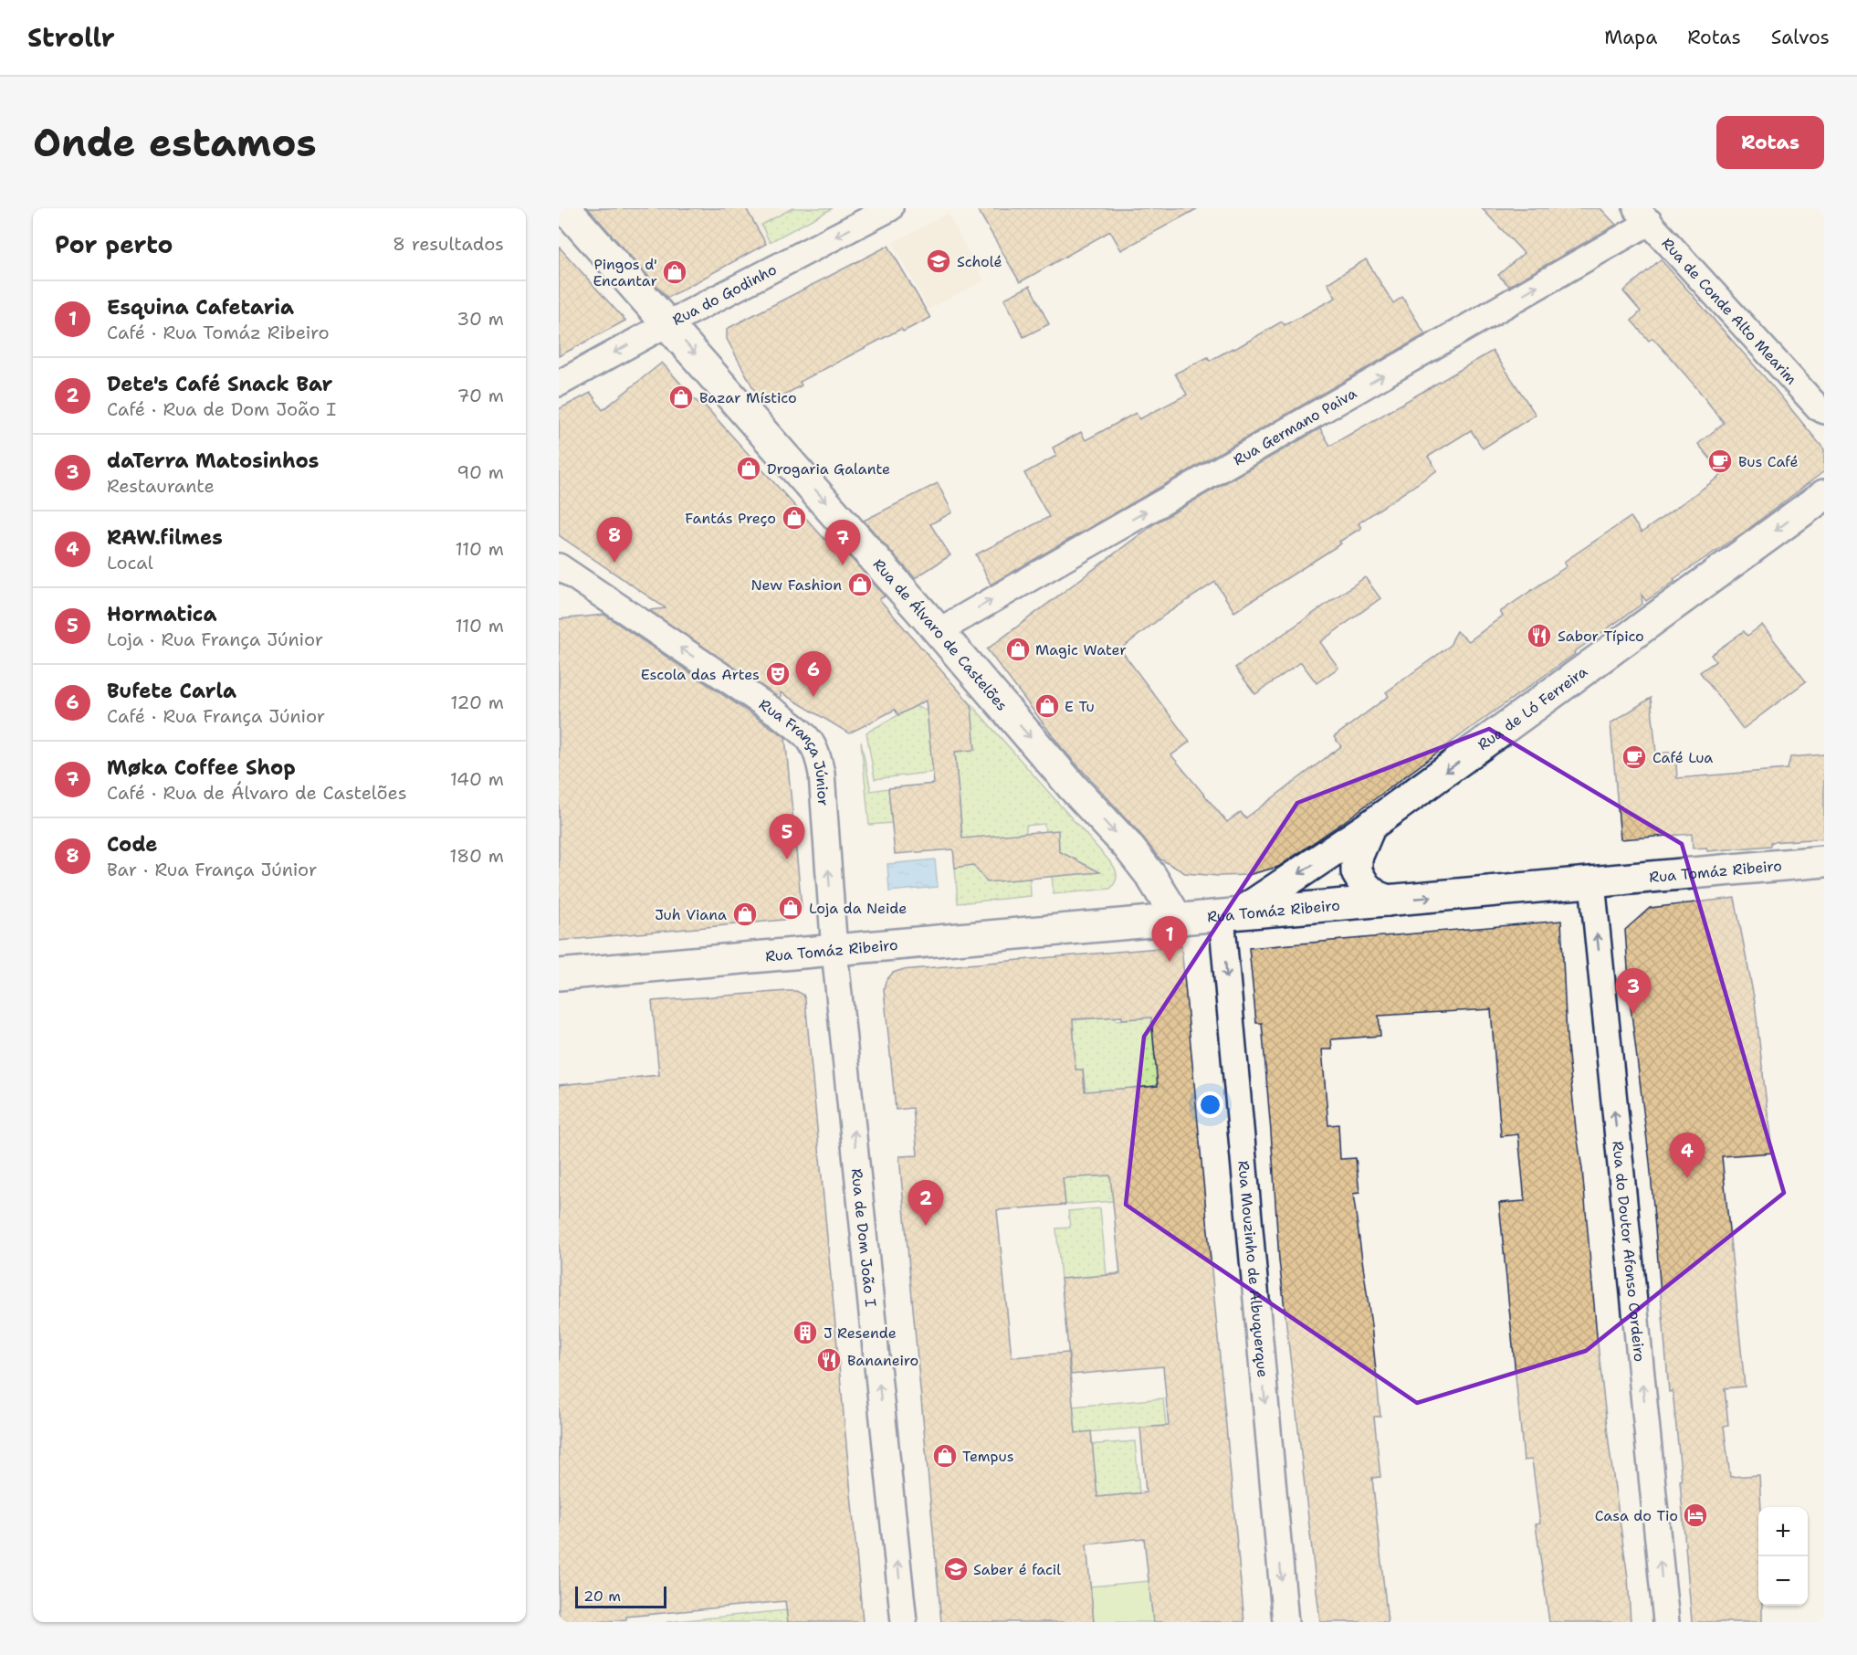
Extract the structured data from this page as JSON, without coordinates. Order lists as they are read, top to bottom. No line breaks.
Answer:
{"streets":{"street":["Rua do Godinho","Rua de Conde Alto Mearim","Rua Germano Paiva","Rua de Álvaro de Castelões","Rua de Ló Ferreira","Rua França Júnior","Rua Tomáz Ribeiro","Rua de Dom João I","Rua do Doutor Afonso Cordeiro","Rua Mouzinho de Albuquerque"]},"crossings":[["Rua do Godinho","Rua de Álvaro de Castelões"],["Rua de Conde Alto Mearim","Rua Germano Paiva"],["Rua Germano Paiva","Rua de Álvaro de Castelões"],["Rua de Álvaro de Castelões","Rua Tomáz Ribeiro"],["Rua de Ló Ferreira","Rua Tomáz Ribeiro"],["Rua de Ló Ferreira","Rua Mouzinho de Albuquerque"],["Rua França Júnior","Rua Tomáz Ribeiro"],["Rua França Júnior","Rua de Dom João I"],["Rua Tomáz Ribeiro","Rua de Dom João I"],["Rua Tomáz Ribeiro","Rua do Doutor Afonso Cordeiro"],["Rua Tomáz Ribeiro","Rua Mouzinho de Albuquerque"]],"one_way":["Rua do Godinho","Rua Germano Paiva","Rua de Álvaro de Castelões","Rua de Ló Ferreira","Rua França Júnior","Rua de Dom João I","Rua do Doutor Afonso Cordeiro","Rua Mouzinho de Albuquerque"],"places":{"school or university":["Scholé","Saber é facil"],"shop":["Pingos d' Encantar","Bazar Místico","Drogaria Galante","Fantás Preço","New Fashion","Magic Water","E Tu","Loja da Neide","Juh Viana","Tempus"],"cafe":["Bus Café","Café Lua"],"restaurant":["Sabor Típico","Bananeiro"],"theatre":["Escola das Artes"],"building":["J Resende"],"hotel":["Casa do Tio"]},"scale_bar":"20 m","page":{"header":"Strollr","nav":["Mapa","Rotas","Salvos"],"buttons":"Rotas","title":"Onde estamos","heading":["Por perto","8 resultados"],"list":[{"mark":"1","name":"Esquina Cafetaria","note":"Café · Rua Tomáz Ribeiro","value":"30 m"},{"mark":"2","name":"Dete's Café Snack Bar","note":"Café · Rua de Dom João I","value":"70 m"},{"mark":"3","name":"daTerra Matosinhos","note":"Restaurante","value":"90 m"},{"mark":"4","name":"RAW.filmes","note":"Local","value":"110 m"},{"mark":"5","name":"Hormatica","note":"Loja · Rua França Júnior","value":"110 m"},{"mark":"6","name":"Bufete Carla","note":"Café · Rua França Júnior","value":"120 m"},{"mark":"7","name":"Møka Coffee Shop","note":"Café · Rua de Álvaro de Castelões","value":"140 m"},{"mark":"8","name":"Code","note":"Bar · Rua França Júnior","value":"180 m"}],"pins":["8","7","6","5","1","3","4","2"],"map_buttons":["+","−"],"scale":"20 m"}}
